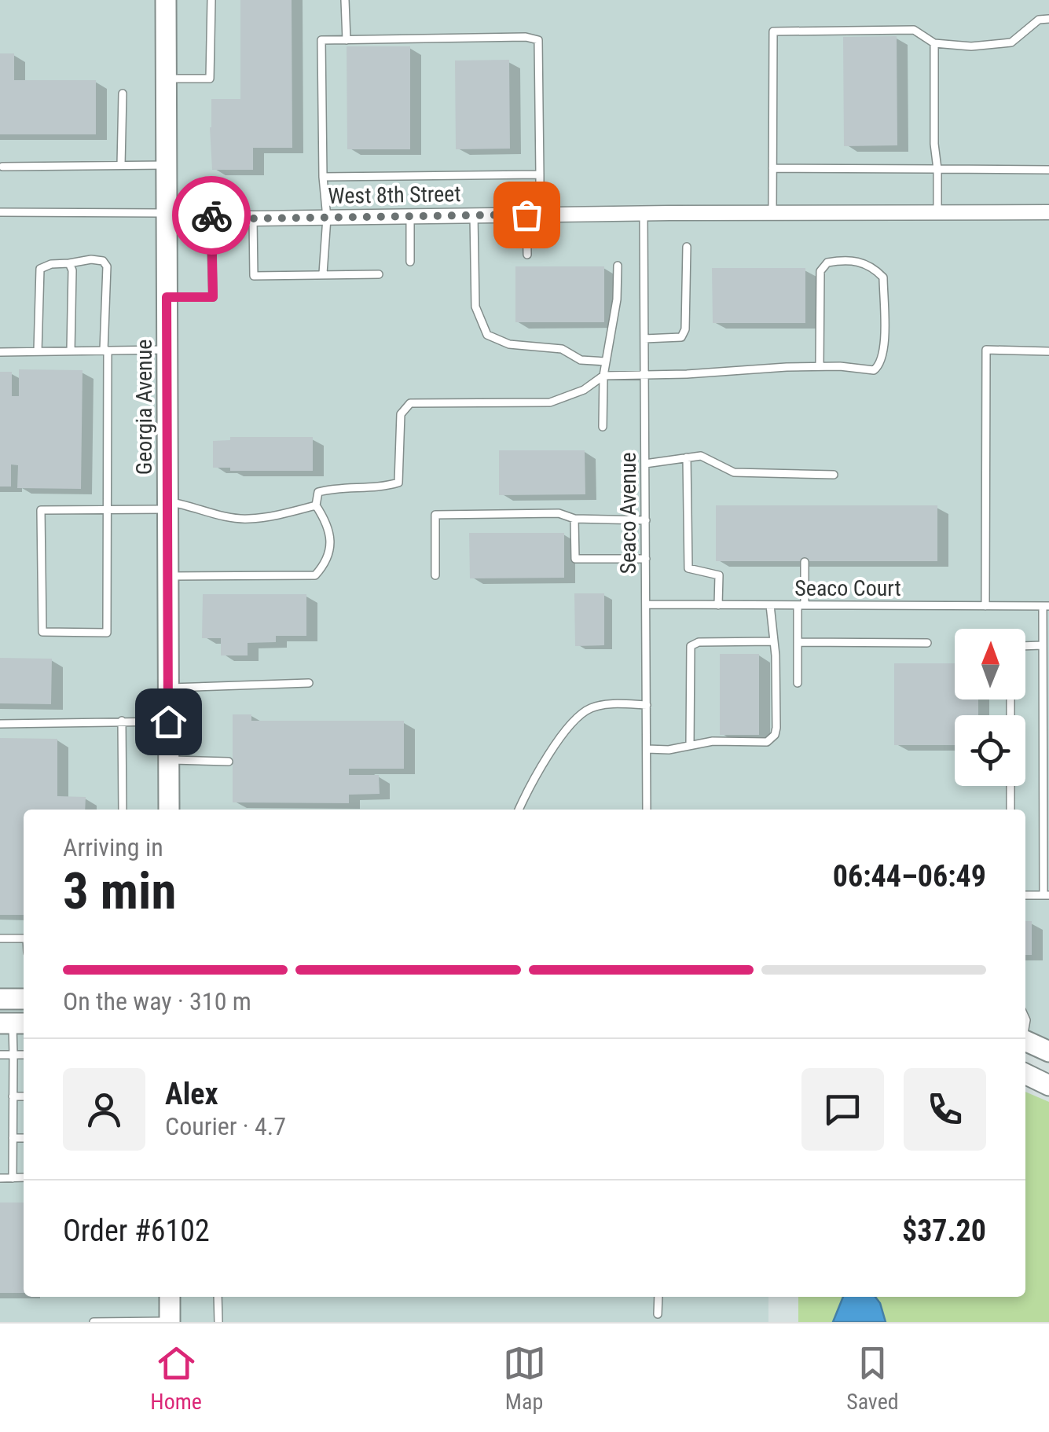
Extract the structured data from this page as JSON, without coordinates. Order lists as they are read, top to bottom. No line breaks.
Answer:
{"streets":{"street":["West 8th Street","Georgia Avenue"],"lane":["Seaco Avenue","Seaco Court"]},"crossings":[["West 8th Street","Georgia Avenue"],["West 8th Street","Seaco Avenue"],["Seaco Avenue","Seaco Court"]],"north":"top","page":{"heading":["3 min","Arriving in","06:44–06:49"],"panel":["Alex","Courier · 4.7","Order #6102","$37.20"],"bar":"On the way · 310 m","tabs":["Home","Map","Saved"]}}
